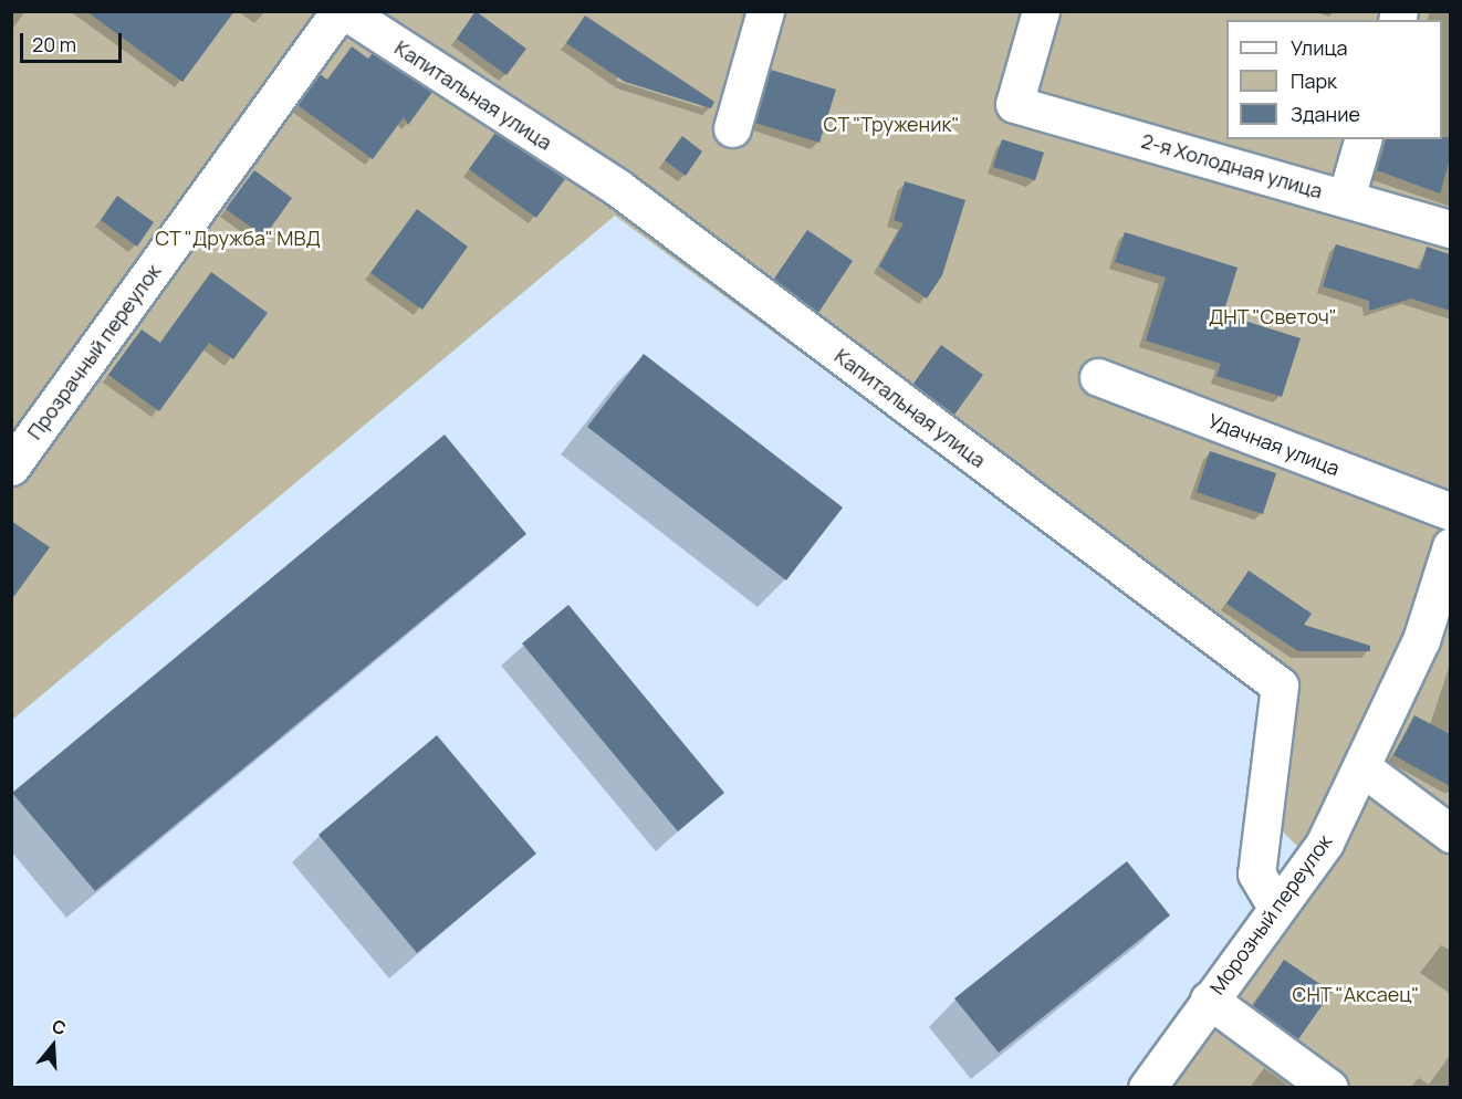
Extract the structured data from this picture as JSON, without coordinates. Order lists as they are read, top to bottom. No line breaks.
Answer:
{"streets":{"street":["Капитальная улица","2-я Холодная улица","Прозрачный переулок","Удачная улица","Морозный переулок"]},"crossings":[["Капитальная улица","Морозный переулок"]],"parks":["СТ \"Труженик\"","СТ \"Дружба\" МВД","ДНТ \"Светоч\"","СНТ \"Аксаец\""],"legend":["Улица","Парк","Здание"],"scale_bar":"20 m","north":"top"}
